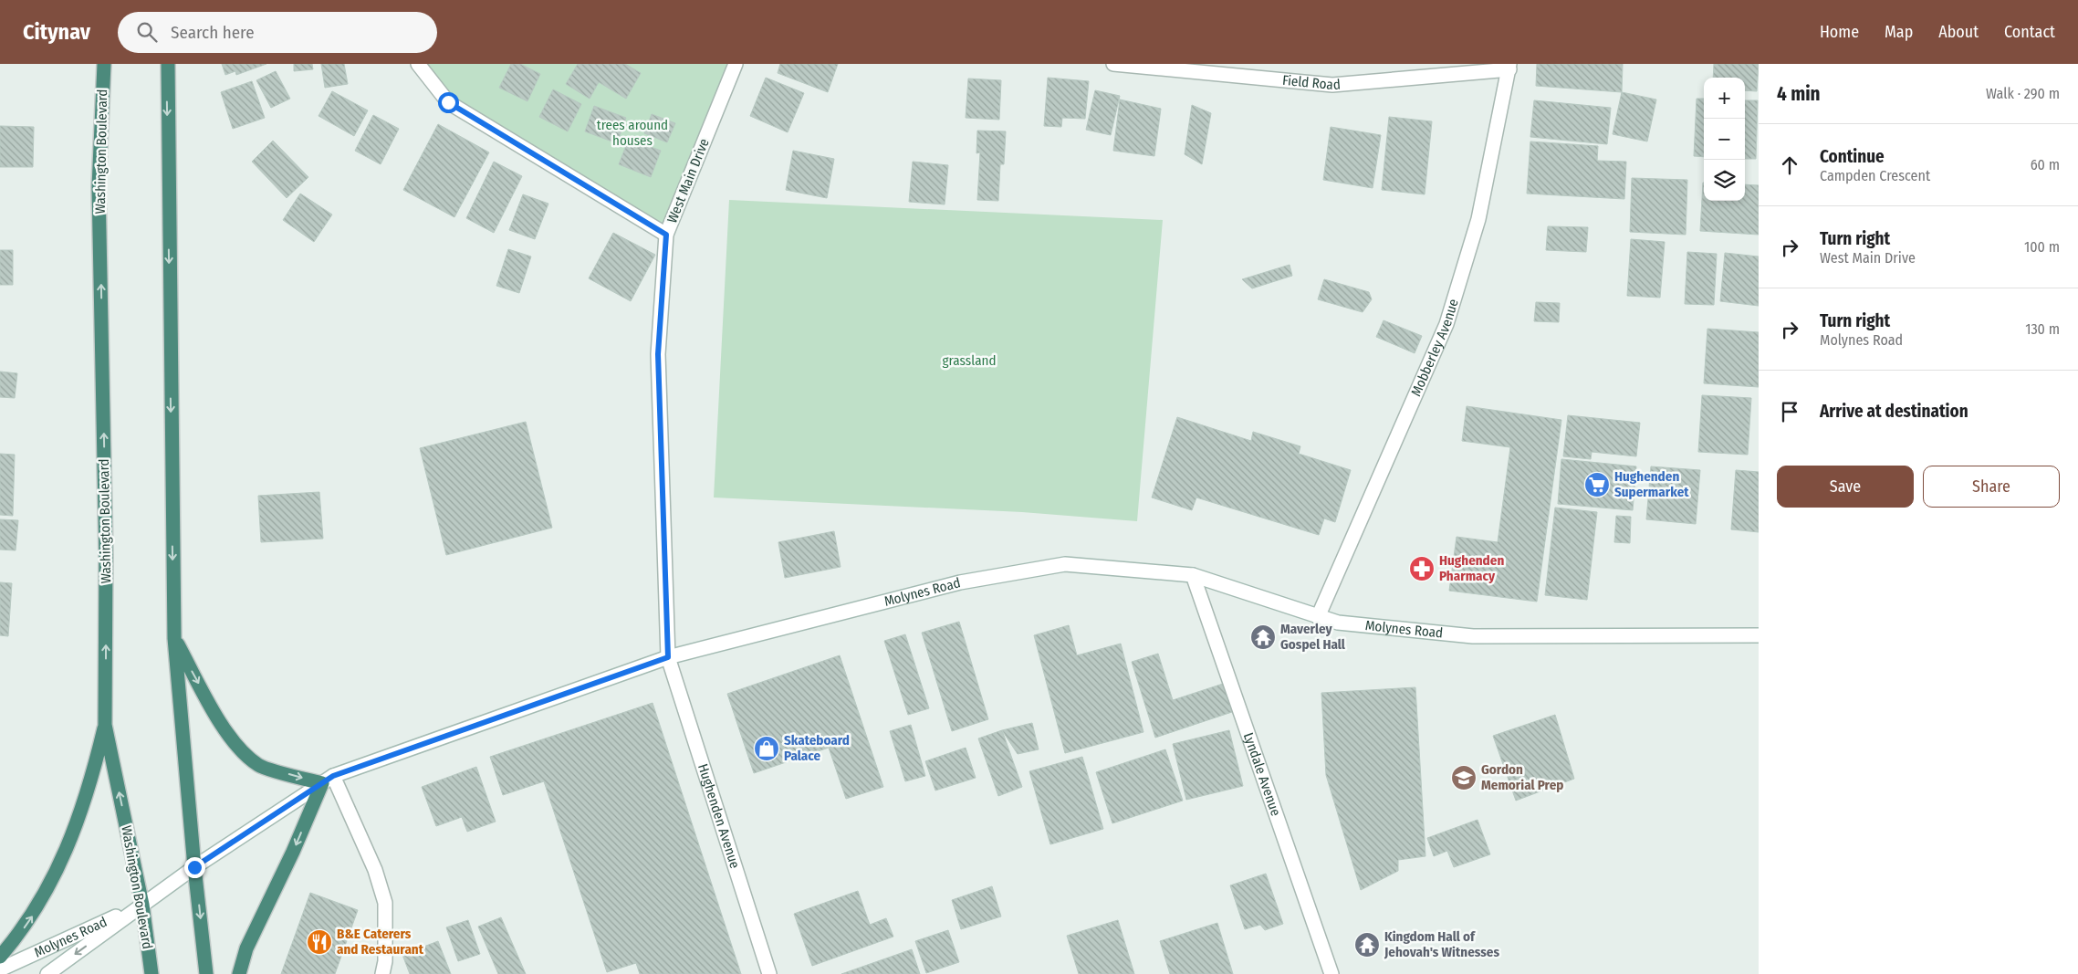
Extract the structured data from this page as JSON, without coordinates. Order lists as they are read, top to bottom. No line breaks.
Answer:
{"streets":{"highway":["Washington Boulevard"],"street":["Field Road","West Main Drive","Mobberley Avenue","Molynes Road","Lyndale Avenue","Hughenden Avenue"]},"crossings":[["Field Road","Mobberley Avenue"],["Washington Boulevard","Molynes Road"],["West Main Drive","Molynes Road"],["West Main Drive","Hughenden Avenue"],["Mobberley Avenue","Molynes Road"],["Molynes Road","Lyndale Avenue"],["Molynes Road","Hughenden Avenue"]],"parks":["trees around houses","grassland"],"places":{"supermarket":["Hughenden Supermarket"],"pharmacy":["Hughenden Pharmacy"],"temple":["Maverley Gospel Hall","Kingdom Hall of Jehovah's Witnesses"],"shop":["Skateboard Palace"],"school or university":["Gordon Memorial Prep"],"restaurant":["B&E Caterers and Restaurant"]},"page":{"header":"Citynav","search":"Search here","nav":["Home","Map","About","Contact"],"heading":["4 min","Walk · 290 m"],"map_buttons":["+","−"],"list":[["Continue","Campden Crescent","60 m"],["Turn right","West Main Drive","100 m"],["Turn right","Molynes Road","130 m"],"Arrive at destination"],"buttons":["Save","Share"]}}
